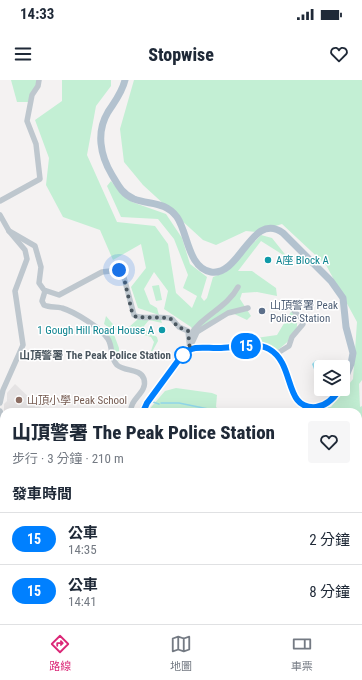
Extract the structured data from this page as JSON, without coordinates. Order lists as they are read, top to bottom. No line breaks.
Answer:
{"places":["A座 Block A","山頂警署 Peak Police Station","1 Gough Hill Road House A","山頂警署 The Peak Police Station","山頂小學 Peak School"],"lines":["bus line 15"],"page":{"status":"14:33","header":"Stopwise","on_map":"15","heading":[["山頂警署 The Peak Police Station","步行 · 3 分鐘 · 210 m"],"發車時間"],"list":[{"mark":"15","name":"公車","note":"14:35","value":"2 分鐘"},{"mark":"15","name":"公車","note":"14:41","value":"8 分鐘"}],"tabs":["路線","地圖","車票"]}}
